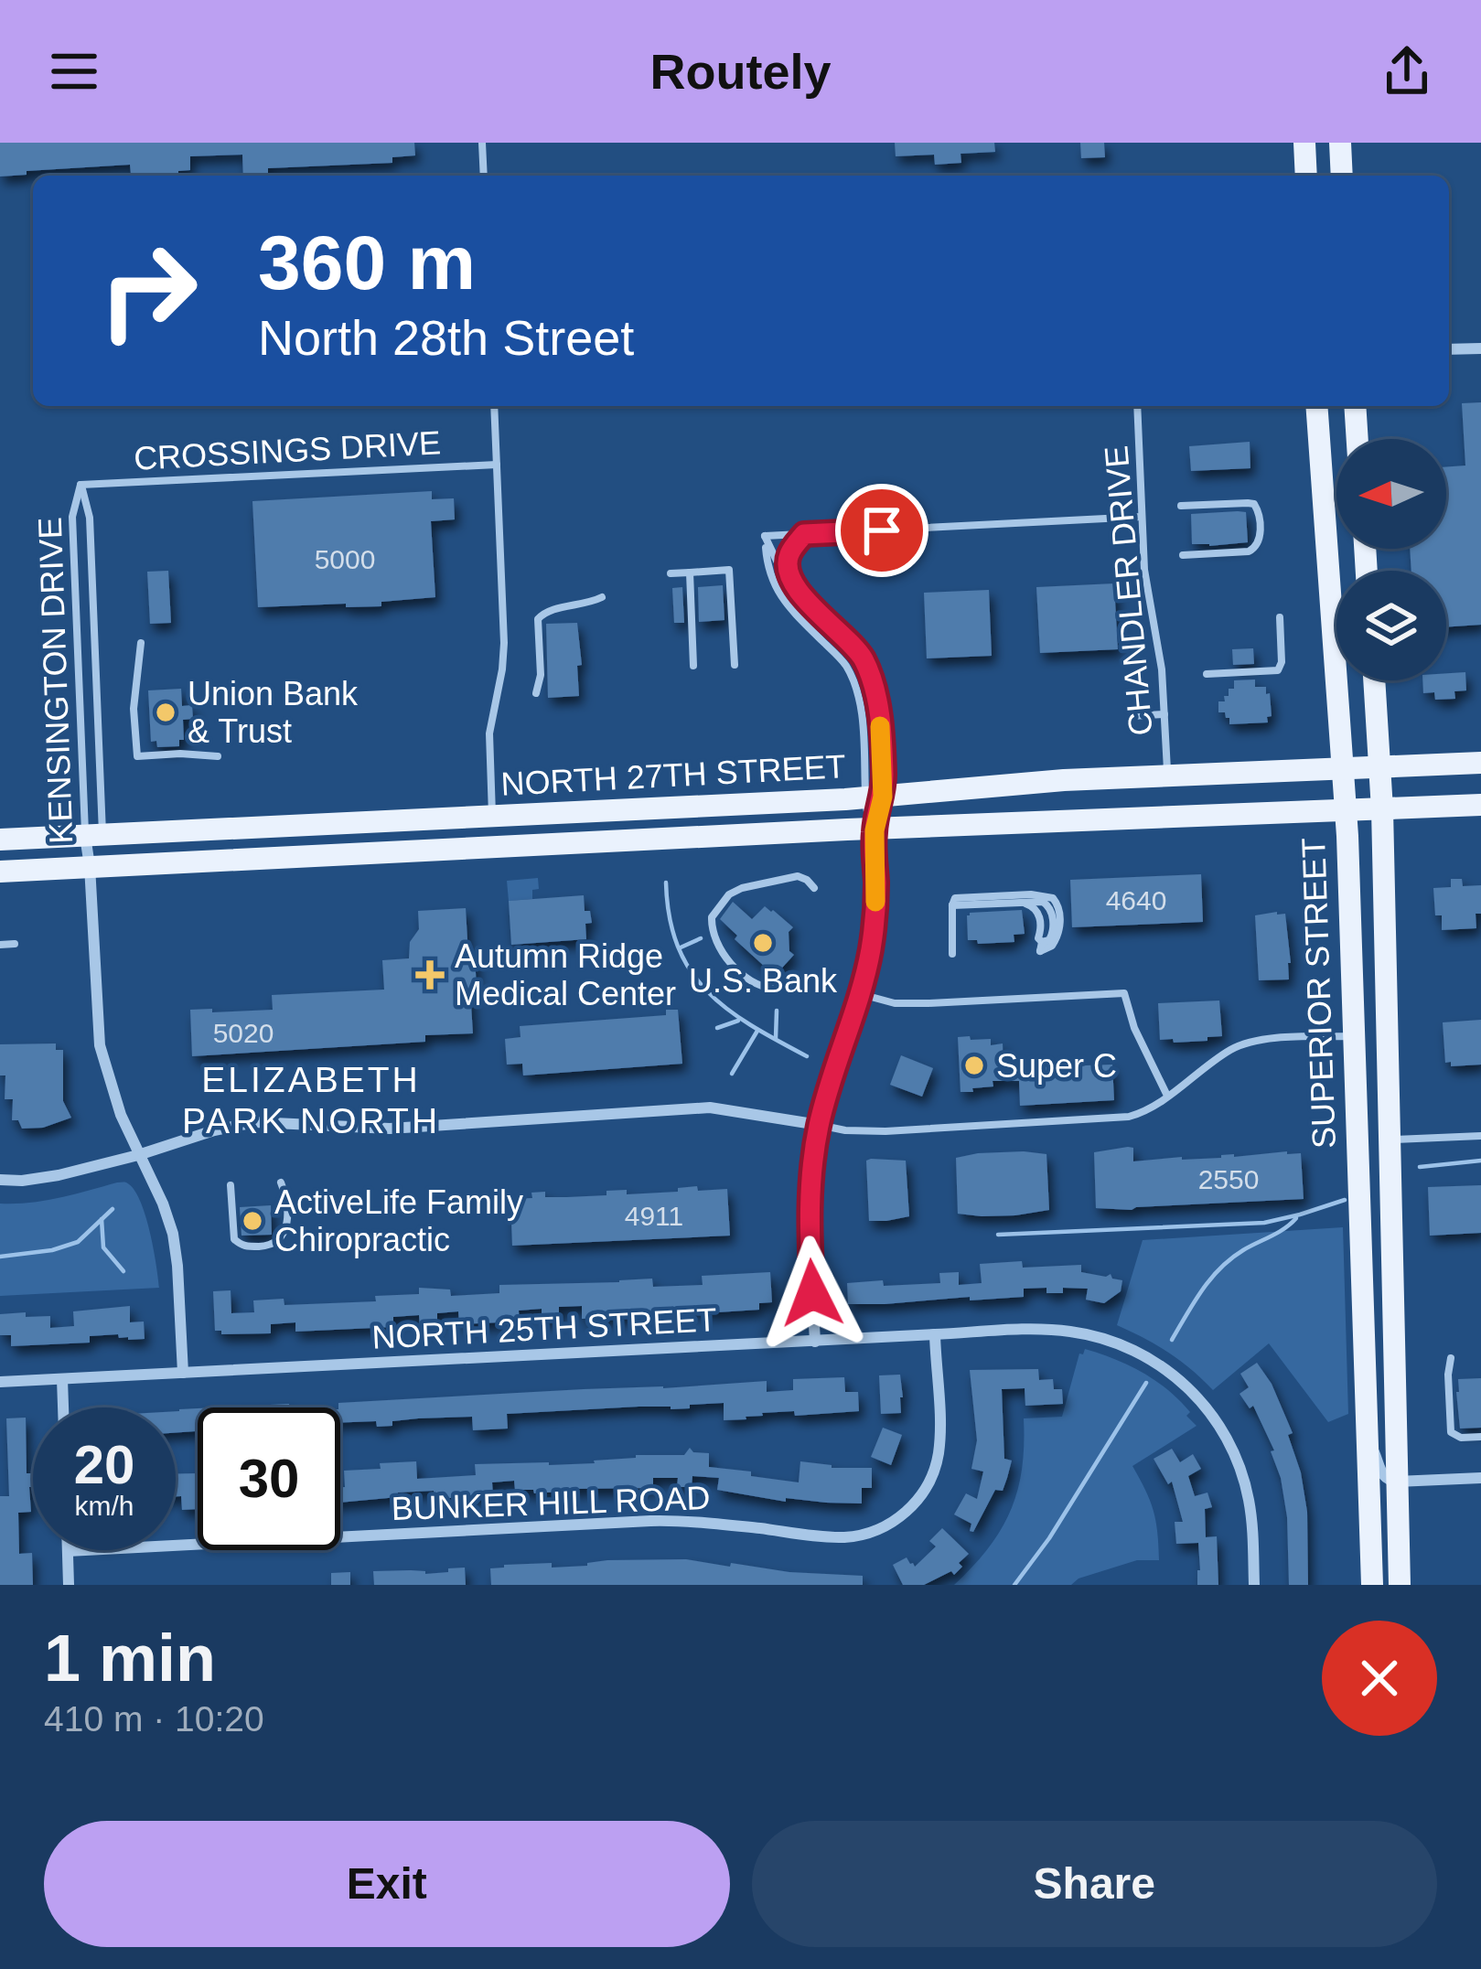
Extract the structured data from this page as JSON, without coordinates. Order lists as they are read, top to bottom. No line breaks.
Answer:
{"streets":{"main road":["NORTH 27TH STREET","SUPERIOR STREET"],"street":["KENSINGTON DRIVE","NORTH 25TH STREET","BUNKER HILL ROAD"],"lane":["CROSSINGS DRIVE","CHANDLER DRIVE"]},"crossings":[["CROSSINGS DRIVE","KENSINGTON DRIVE"],["CHANDLER DRIVE","NORTH 27TH STREET"],["KENSINGTON DRIVE","NORTH 27TH STREET"],["KENSINGTON DRIVE","NORTH 25TH STREET"],["NORTH 27TH STREET","SUPERIOR STREET"],["NORTH 25TH STREET","BUNKER HILL ROAD"]],"districts":["ELIZABETH PARK NORTH"],"places":{"other":["Union Bank & Trust","U.S. Bank","Super C","ActiveLife Family Chiropractic"],"health":["Autumn Ridge Medical Center"]},"house_numbers":["5000","4640","5020","2550","4911"],"north":"left","page":{"header":"Routely","turn":["360 m","North 28th Street"],"speed":"20 km/h","limit":"30","heading":["1 min","410 m · 10:20"],"buttons":["Exit","Share"]}}
